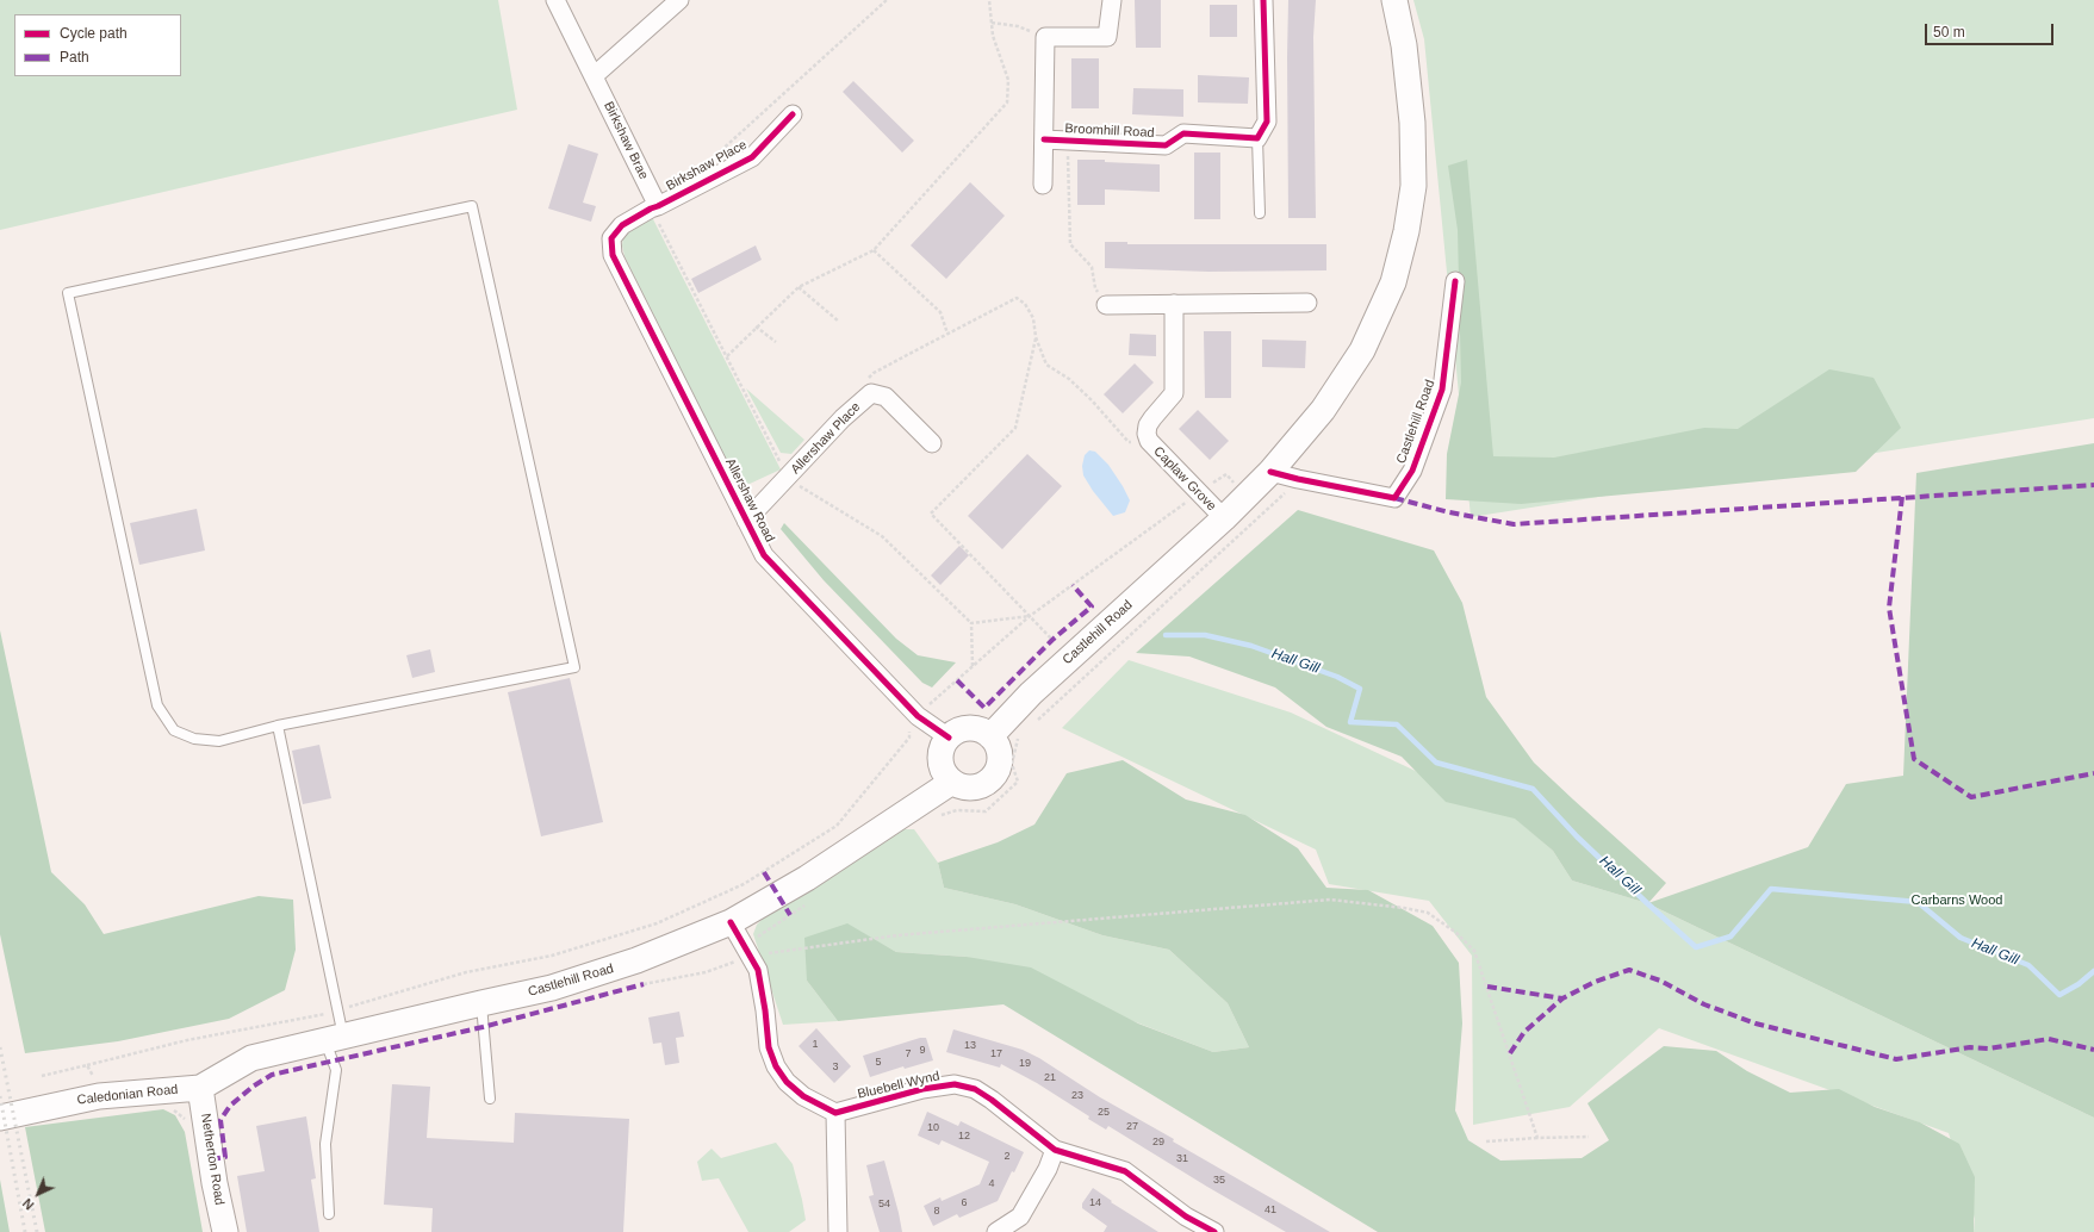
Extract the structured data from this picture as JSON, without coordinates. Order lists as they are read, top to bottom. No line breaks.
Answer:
{"streets":{"main road":["Castlehill Road","Caledonian Road","Netherton Road"],"street":["Broomhill Road","Birkshaw Brae","Birkshaw Place","Allershaw Place","Caplaw Grove","Allershaw Road","Bluebell Wynd"]},"crossings":[["Birkshaw Brae","Birkshaw Place"],["Birkshaw Place","Allershaw Road"],["Castlehill Road","Caplaw Grove"],["Castlehill Road","Allershaw Road"],["Castlehill Road","Caledonian Road"],["Castlehill Road","Netherton Road"],["Allershaw Place","Allershaw Road"],["Caledonian Road","Netherton Road"]],"water":["Hall Gill"],"parks":["Carbarns Wood"],"house_numbers":["1","13","9","7","17","5","19","3","21","23","25","27","10","12","29","2","31","35","4","6","14","54","41","8"],"legend":["Cycle path","Path"],"scale_bar":"50 m","north":"bottom left"}
